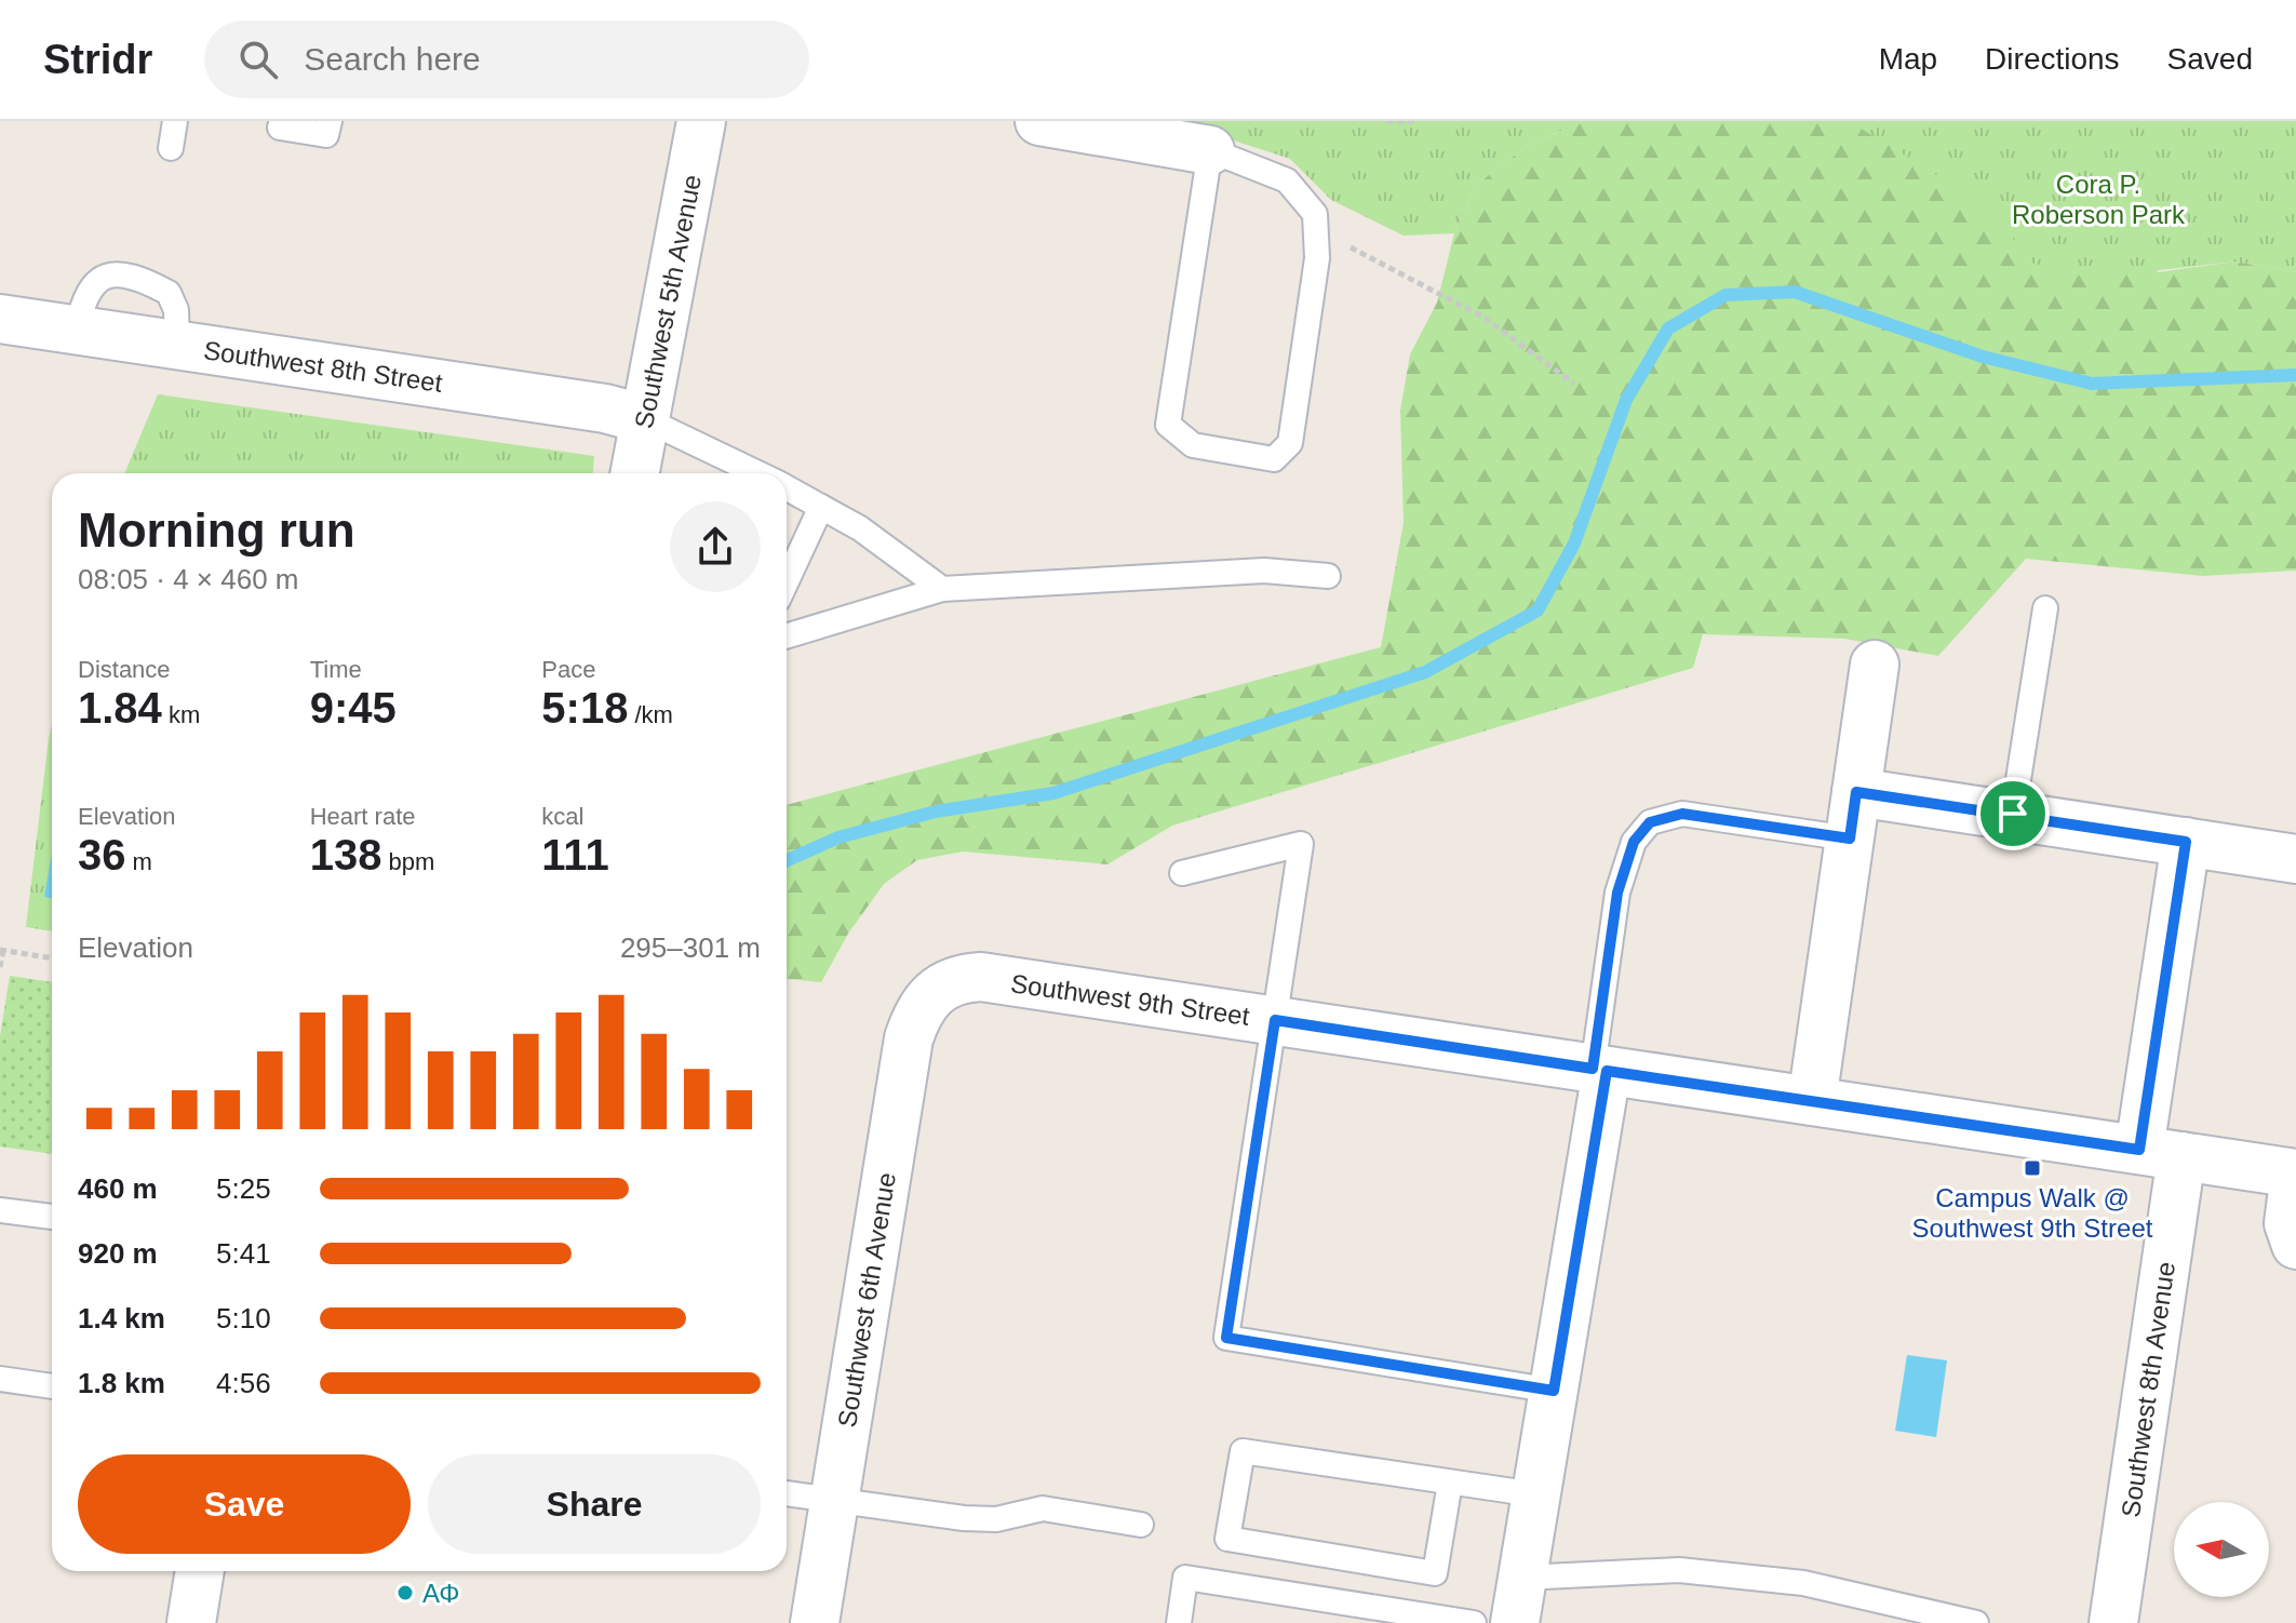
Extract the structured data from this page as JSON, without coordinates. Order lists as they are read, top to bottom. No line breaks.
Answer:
{"streets":{"street":["Southwest 5th Avenue","Southwest 8th Street","Southwest 9th Street","Southwest 6th Avenue","Southwest 8th Avenue"]},"crossings":[["Southwest 5th Avenue","Southwest 8th Street"],["Southwest 9th Street","Southwest 6th Avenue"],["Southwest 9th Street","Southwest 8th Avenue"]],"parks":["Cora P. Roberson Park"],"places":{"transit":["Campus Walk @ Southwest 9th Street"],"other":["ΑΦ"]},"north":"left","page":{"header":"Stridr","search":"Search here","nav":["Map","Directions","Saved"],"heading":["Morning run","08:05 · 4 × 460 m"],"stats":[["Distance","1.84 km"],["Time","9:45"],["Pace","5:18 /km"],["Elevation","36 m"],["Heart rate","138 bpm"],["kcal","111"]],"chart":["Elevation","295–301 m"],"list":[{"name":"460 m","note":"5:25"},{"name":"920 m","note":"5:41"},{"name":"1.4 km","note":"5:10"},{"name":"1.8 km","note":"4:56"}],"buttons":["Save","Share"]}}
